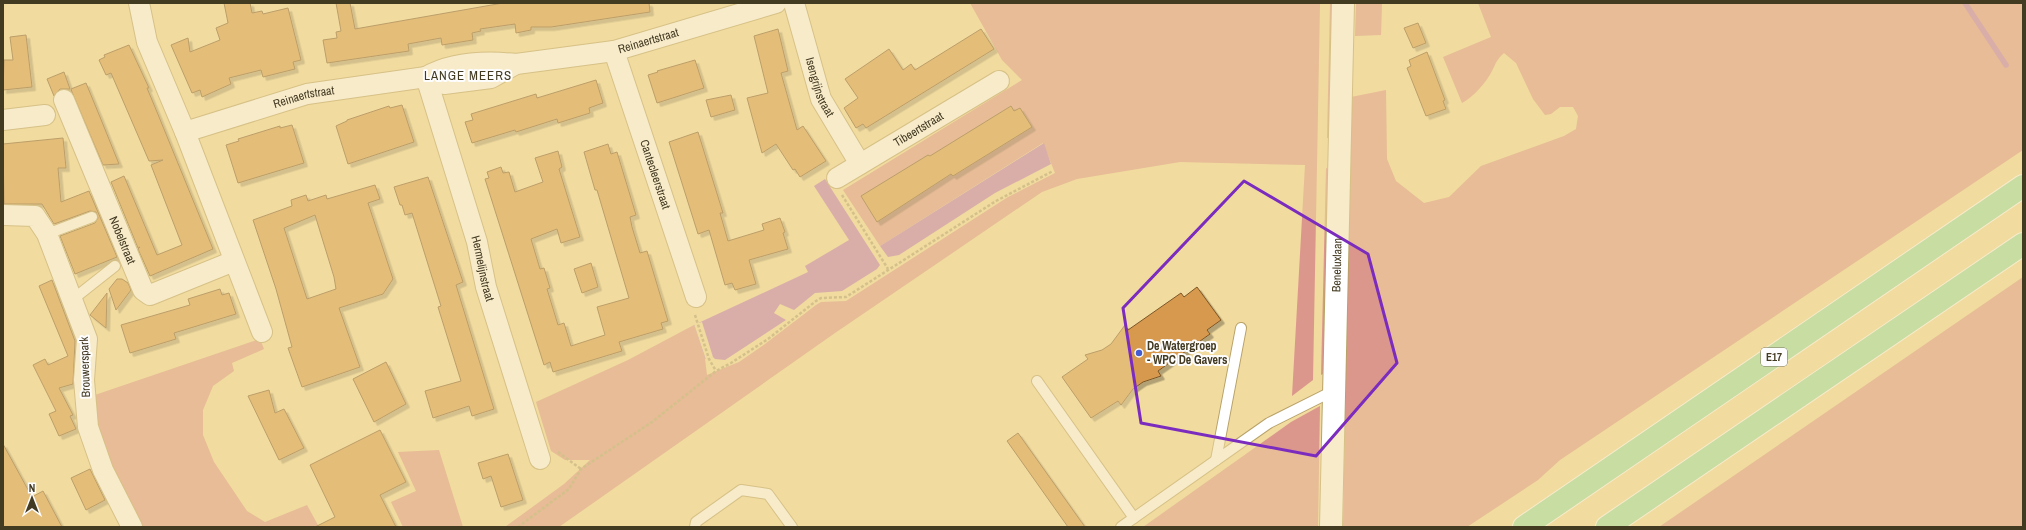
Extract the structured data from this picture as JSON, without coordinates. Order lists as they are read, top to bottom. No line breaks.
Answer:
{"streets":{"highway":["E17"],"street":["Reinaertstraat","Isengrijnstraat","Tibeertstraat","Cantecleerstraat","Nobelstraat","Beneluxlaan","Hermelijnstraat","Brouwerspark"]},"crossings":[["Reinaertstraat","Cantecleerstraat"],["Reinaertstraat","Hermelijnstraat"],["Isengrijnstraat","Tibeertstraat"]],"districts":["LANGE MEERS"],"places":["De Watergroep - WPC De Gavers"],"north":"top"}
